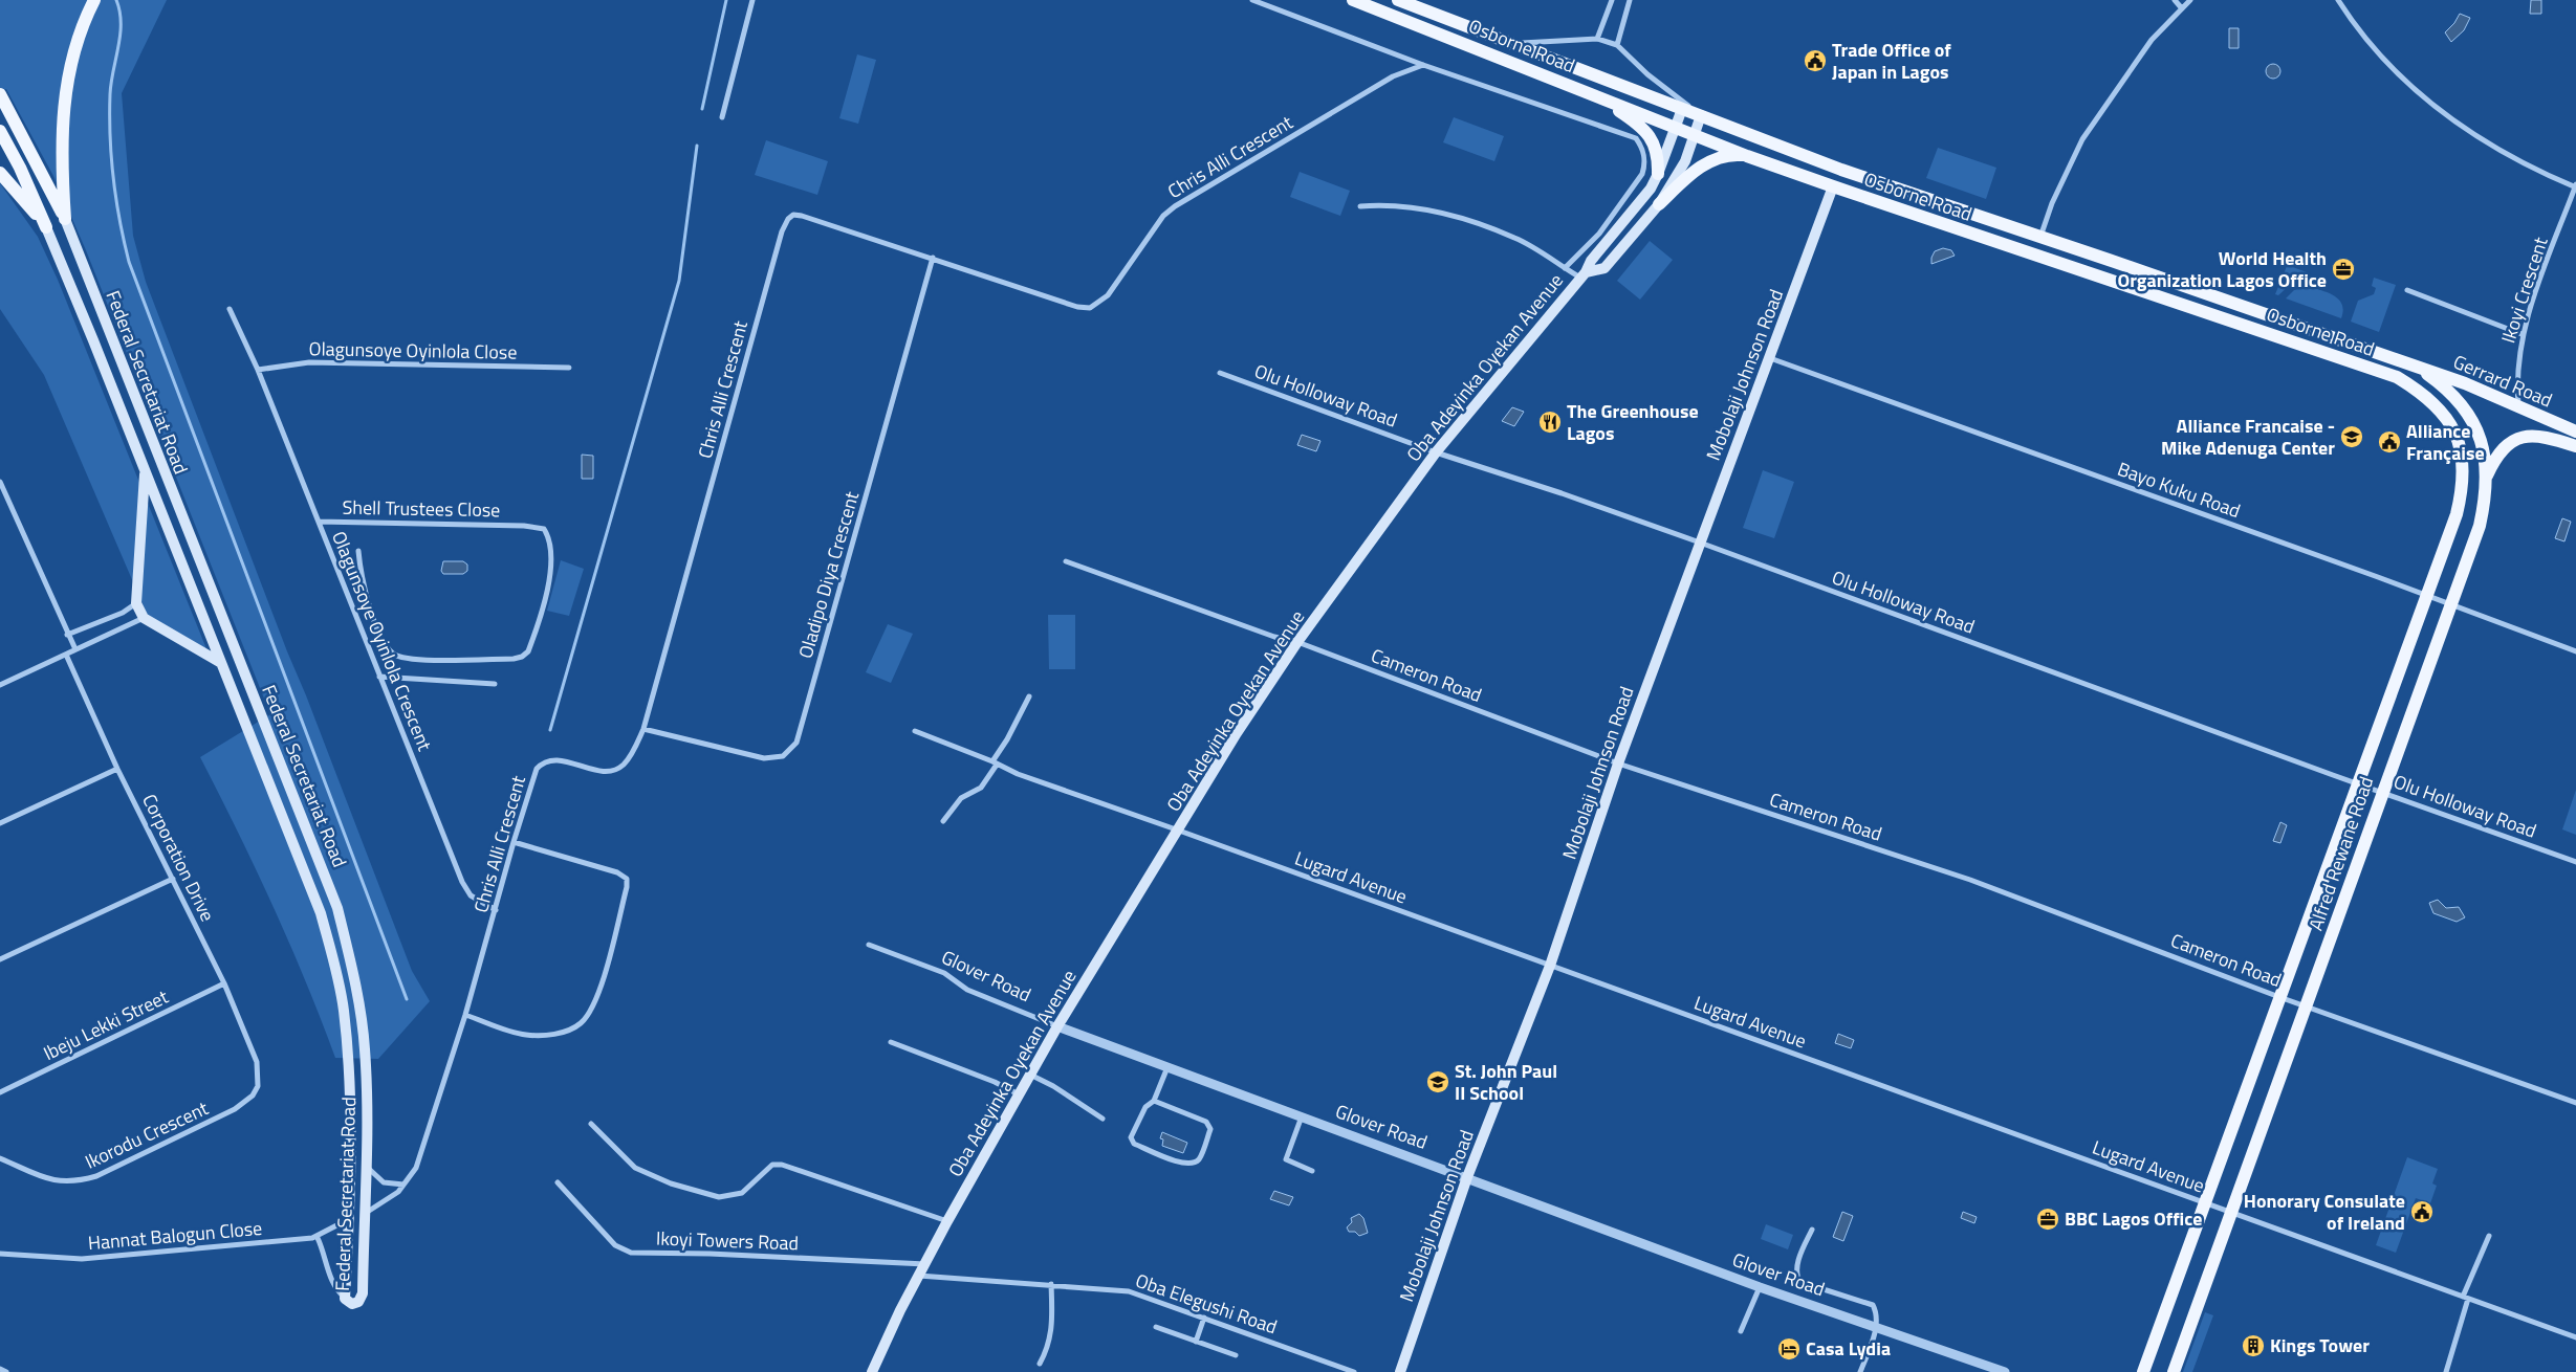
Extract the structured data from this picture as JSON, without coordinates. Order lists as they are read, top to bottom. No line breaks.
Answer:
{"streets":{"main road":["Osborne Road","Oba Adeyinka Oyekan Avenue","Mobolaji Johnson Road","Gerrard Road","Federal Secretariat Road","Alfred Rewane Road"],"street":["Chris Alli Crescent","Ikoyi Crescent","Olagunsoye Oyinlola Close","Olu Holloway Road","Bayo Kuku Road","Shell Trustees Close","Oladipo Diya Crescent","Olagunsoye Oyinlola Crescent","Cameron Road","Corporation Drive","Lugard Avenue","Glover Road","Ibeju Lekki Street","Ikorodu Crescent","Hannat Balogun Close","Ikoyi Towers Road","Oba Elegushi Road"]},"crossings":[["Osborne Road","Oba Adeyinka Oyekan Avenue"],["Osborne Road","Mobolaji Johnson Road"],["Osborne Road","Gerrard Road"],["Osborne Road","Alfred Rewane Road"],["Chris Alli Crescent","Federal Secretariat Road"],["Chris Alli Crescent","Oladipo Diya Crescent"],["Chris Alli Crescent","Olagunsoye Oyinlola Crescent"],["Ikoyi Crescent","Gerrard Road"],["Olagunsoye Oyinlola Close","Olagunsoye Oyinlola Crescent"],["Oba Adeyinka Oyekan Avenue","Olu Holloway Road"],["Oba Adeyinka Oyekan Avenue","Cameron Road"],["Oba Adeyinka Oyekan Avenue","Lugard Avenue"],["Oba Adeyinka Oyekan Avenue","Glover Road"],["Oba Adeyinka Oyekan Avenue","Ikoyi Towers Road"],["Oba Adeyinka Oyekan Avenue","Oba Elegushi Road"],["Mobolaji Johnson Road","Olu Holloway Road"],["Mobolaji Johnson Road","Bayo Kuku Road"],["Mobolaji Johnson Road","Cameron Road"],["Mobolaji Johnson Road","Lugard Avenue"],["Mobolaji Johnson Road","Glover Road"],["Gerrard Road","Alfred Rewane Road"],["Federal Secretariat Road","Hannat Balogun Close"],["Olu Holloway Road","Alfred Rewane Road"],["Bayo Kuku Road","Alfred Rewane Road"],["Shell Trustees Close","Olagunsoye Oyinlola Crescent"],["Cameron Road","Alfred Rewane Road"],["Alfred Rewane Road","Lugard Avenue"],["Corporation Drive","Ibeju Lekki Street"],["Corporation Drive","Ikorodu Crescent"]],"places":{"public building":["Trade Office of Japan in Lagos","Alliance Française","Honorary Consulate of Ireland"],"office":["World Health Organization Lagos Office","BBC Lagos Office"],"restaurant":["The Greenhouse Lagos"],"school or university":["Alliance Francaise - Mike Adenuga Center","St. John Paul II School"],"building":["Kings Tower"],"hotel":["Casa Lydia"]}}
